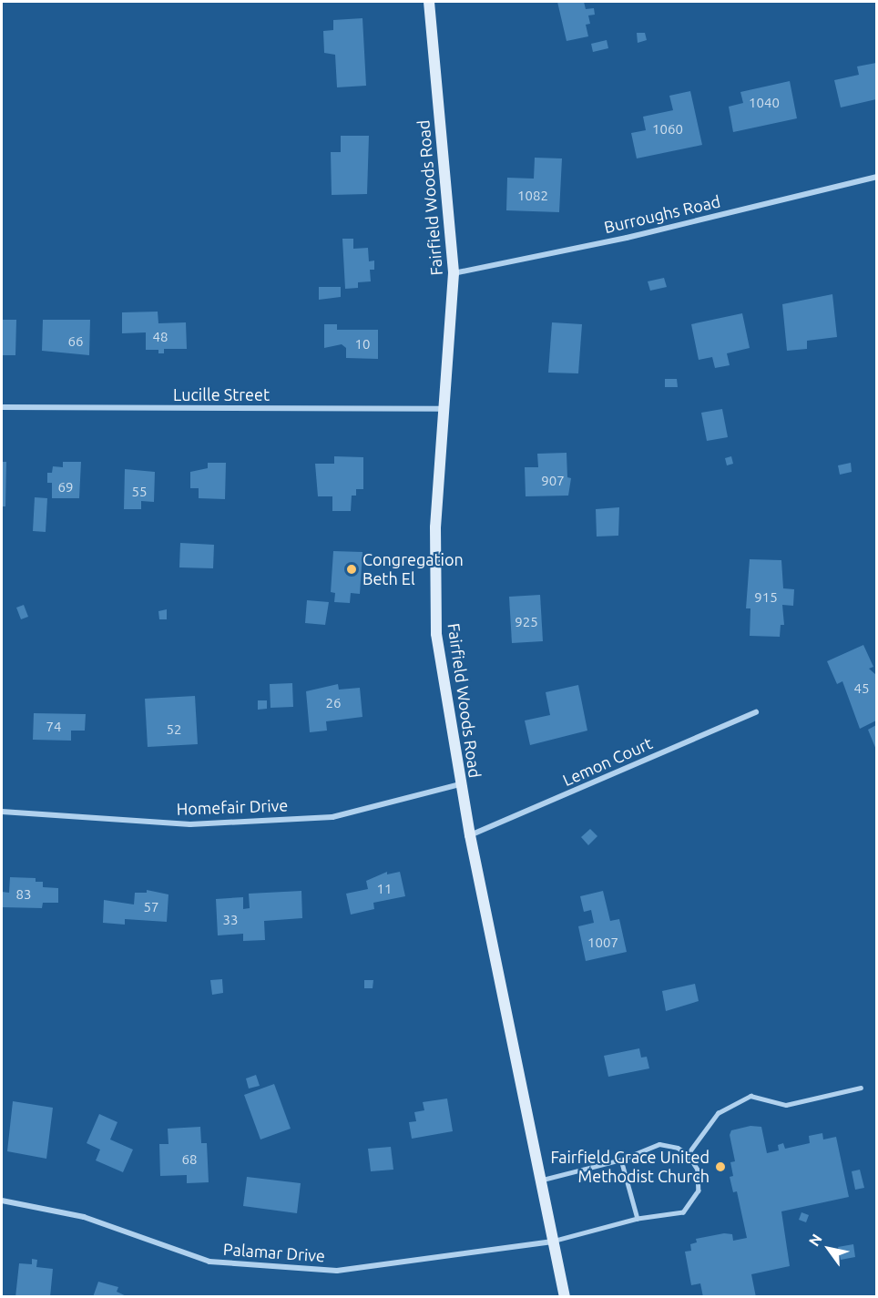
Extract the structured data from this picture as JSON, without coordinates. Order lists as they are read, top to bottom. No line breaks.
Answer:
{"streets":{"main road":["Fairfield Woods Road"],"street":["Burroughs Road","Lucille Street","Lemon Court","Homefair Drive","Palamar Drive"]},"crossings":[["Fairfield Woods Road","Burroughs Road"],["Fairfield Woods Road","Lucille Street"],["Fairfield Woods Road","Lemon Court"],["Fairfield Woods Road","Homefair Drive"],["Fairfield Woods Road","Palamar Drive"]],"places":["Congregation Beth El","Fairfield Grace United Methodist Church"],"house_numbers":["1040","1060","1082","48","66","10","907","69","55","915","925","45","26","74","52","11","83","57","33","1007","68"],"north":"top left"}
